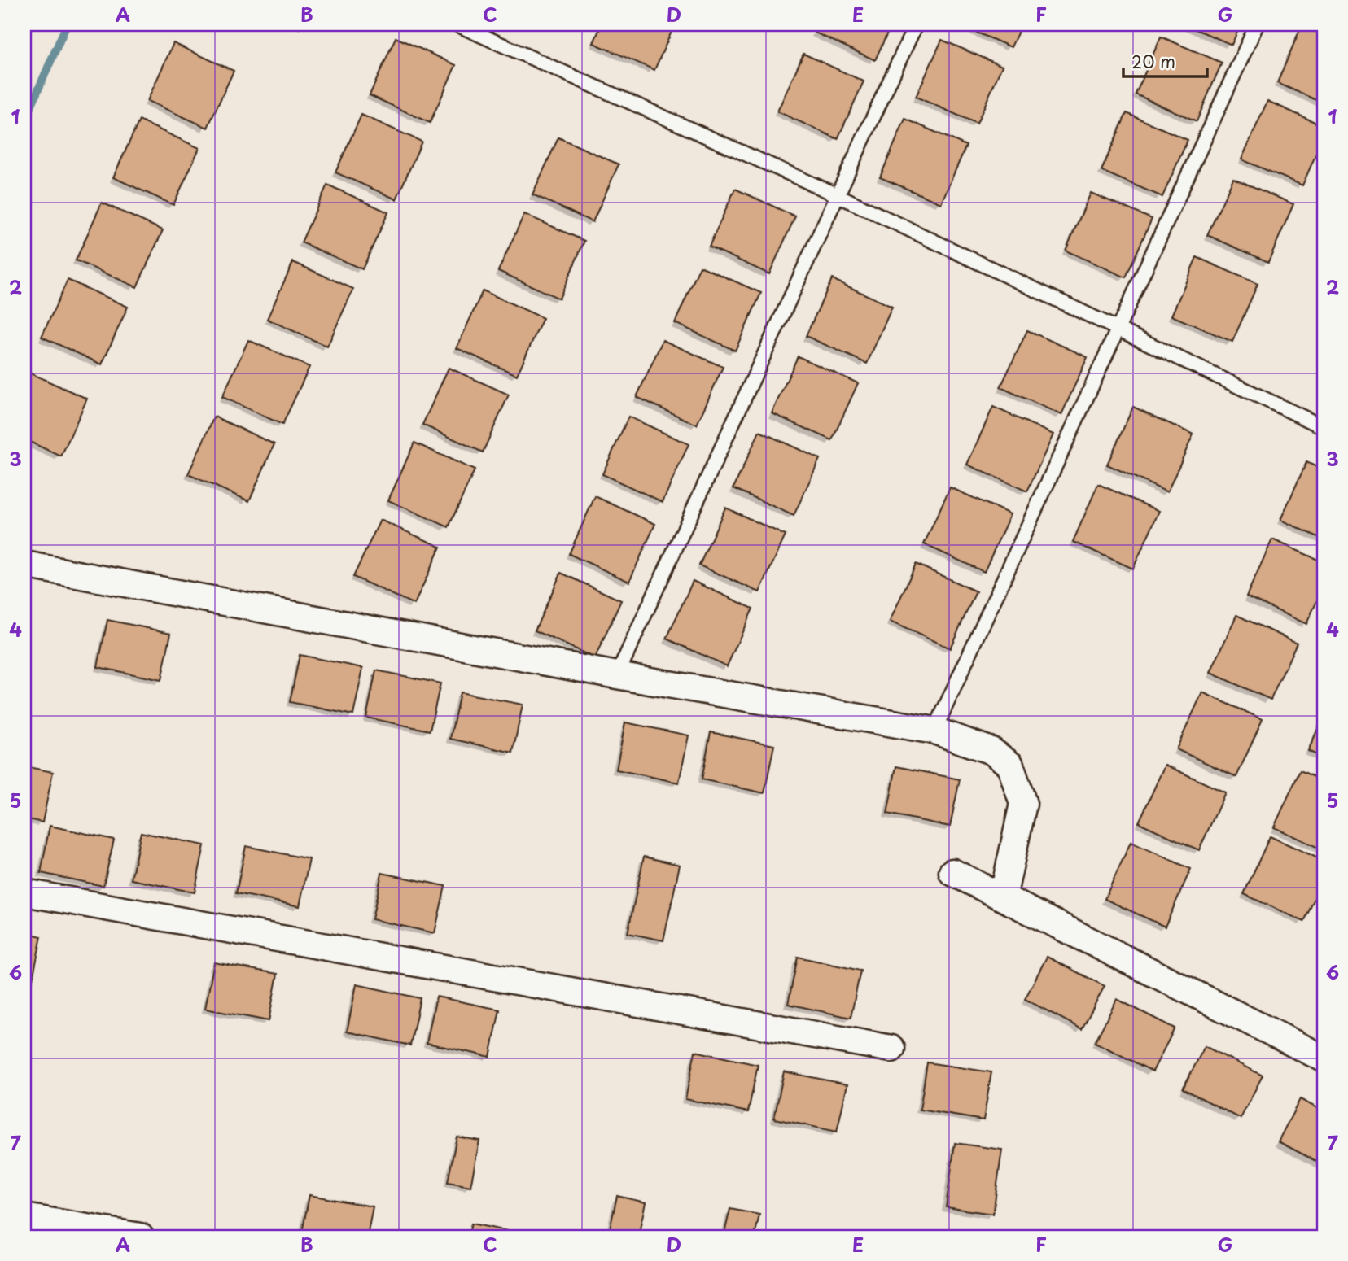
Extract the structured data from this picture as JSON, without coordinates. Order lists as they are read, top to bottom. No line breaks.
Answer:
{"scale_bar":"20 m","grid":{"columns":["A","B","C","D","E","F","G"],"rows":["1","2","3","4","5","6","7"]}}
